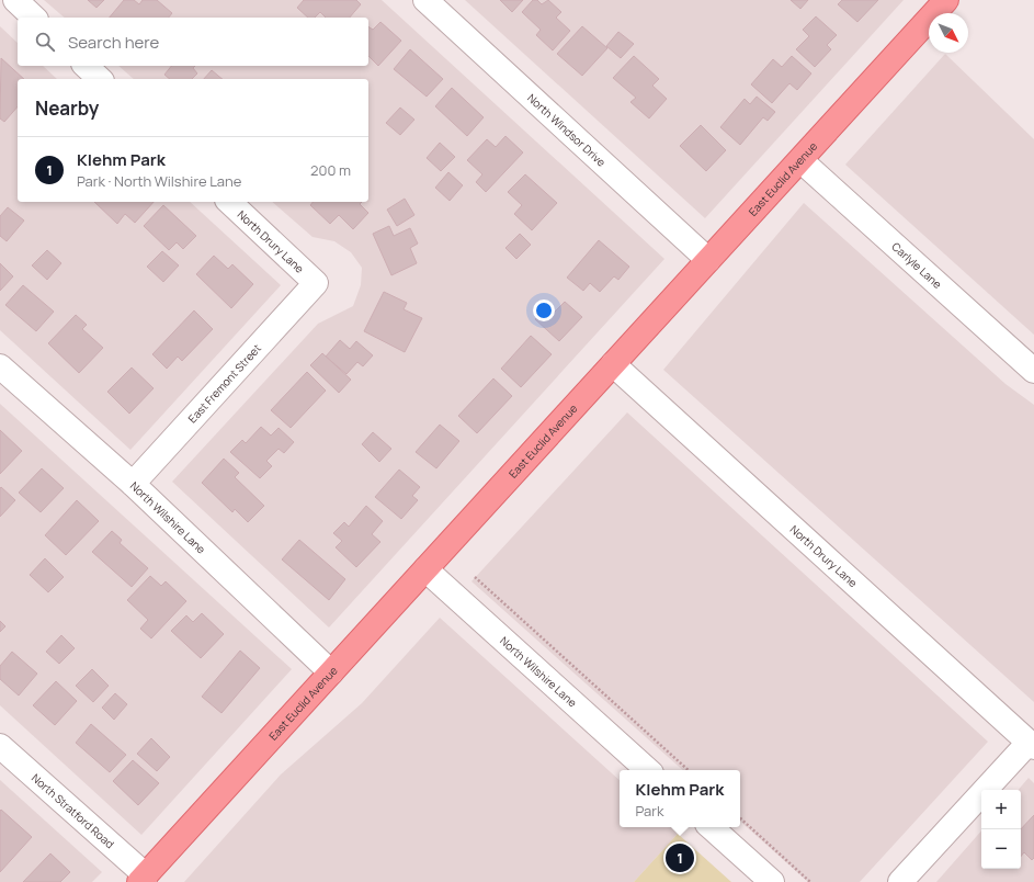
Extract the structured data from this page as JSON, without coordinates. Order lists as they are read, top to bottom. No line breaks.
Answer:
{"streets":{"main road":["East Euclid Avenue"],"street":["North Windsor Drive","North Drury Lane","Carlyle Lane","East Fremont Street","North Wilshire Lane","North Stratford Road"]},"crossings":[["North Windsor Drive","East Euclid Avenue"],["East Euclid Avenue","North Drury Lane"],["East Euclid Avenue","Carlyle Lane"],["East Euclid Avenue","North Wilshire Lane"],["East Euclid Avenue","North Stratford Road"],["North Drury Lane","East Fremont Street"],["East Fremont Street","North Wilshire Lane"]],"north":"bottom right","page":{"search":"Search here","heading":"Nearby","list":[{"mark":"1","name":"Klehm Park","note":"Park · North Wilshire Lane","value":"200 m"}],"popup":["Klehm Park","Park"],"map_buttons":["+","−"],"pins":"1"}}
